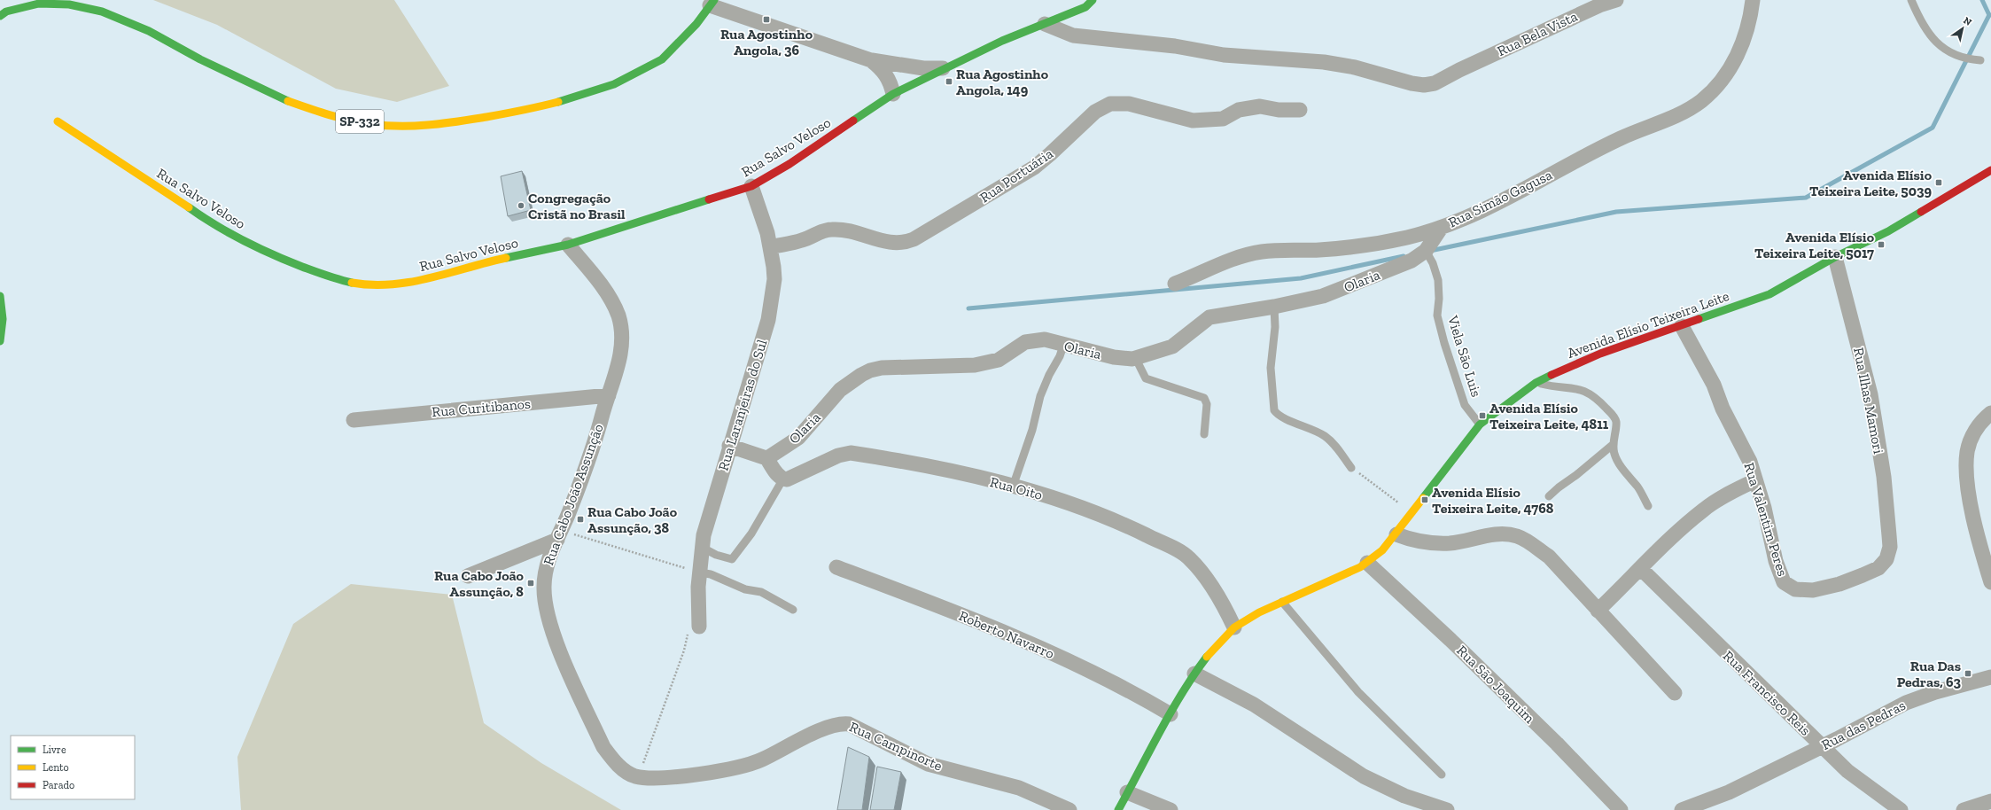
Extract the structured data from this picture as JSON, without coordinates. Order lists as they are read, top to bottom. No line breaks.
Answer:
{"streets":{"main road":["SP-332","Rua Salvo Veloso","Avenida Elísio Teixeira Leite"],"street":["Rua Bela Vista","Rua Portuária","Rua Simão Gagusa","Olaria","Rua Ilhas Mamori","Rua Laranjeiras do Sul","Rua Curitibanos","Rua Oito","Rua Cabo João Assunção","Rua Valentim Peres","Roberto Navarro","Rua São Joaquim","Rua Francisco Reis","Rua das Pedras","Rua Campinorte"],"lane":["Viela São Luis"]},"crossings":[["Rua Bela Vista","Rua Salvo Veloso"],["Rua Salvo Veloso","Rua Laranjeiras do Sul"],["Rua Salvo Veloso","Rua Cabo João Assunção"],["Rua Portuária","Rua Laranjeiras do Sul"],["Rua Simão Gagusa","Olaria"],["Olaria","Viela São Luis"],["Avenida Elísio Teixeira Leite","Viela São Luis"],["Avenida Elísio Teixeira Leite","Rua Ilhas Mamori"],["Avenida Elísio Teixeira Leite","Rua Oito"],["Avenida Elísio Teixeira Leite","Rua Valentim Peres"],["Avenida Elísio Teixeira Leite","Roberto Navarro"],["Avenida Elísio Teixeira Leite","Rua São Joaquim"],["Rua Ilhas Mamori","Rua Valentim Peres"],["Rua Curitibanos","Rua Cabo João Assunção"],["Rua Cabo João Assunção","Rua Campinorte"],["Rua Francisco Reis","Rua das Pedras"]],"places":{"transit":["Rua Agostinho Angola, 36","Rua Agostinho Angola, 149","Avenida Elísio Teixeira Leite, 5039","Avenida Elísio Teixeira Leite, 5017","Avenida Elísio Teixeira Leite, 4811","Avenida Elísio Teixeira Leite, 4768","Rua Cabo João Assunção, 38","Rua Cabo João Assunção, 8","Rua Das Pedras, 63"],"other":["Congregação Cristã no Brasil"]},"legend":["Livre","Lento","Parado"],"north":"top right"}
